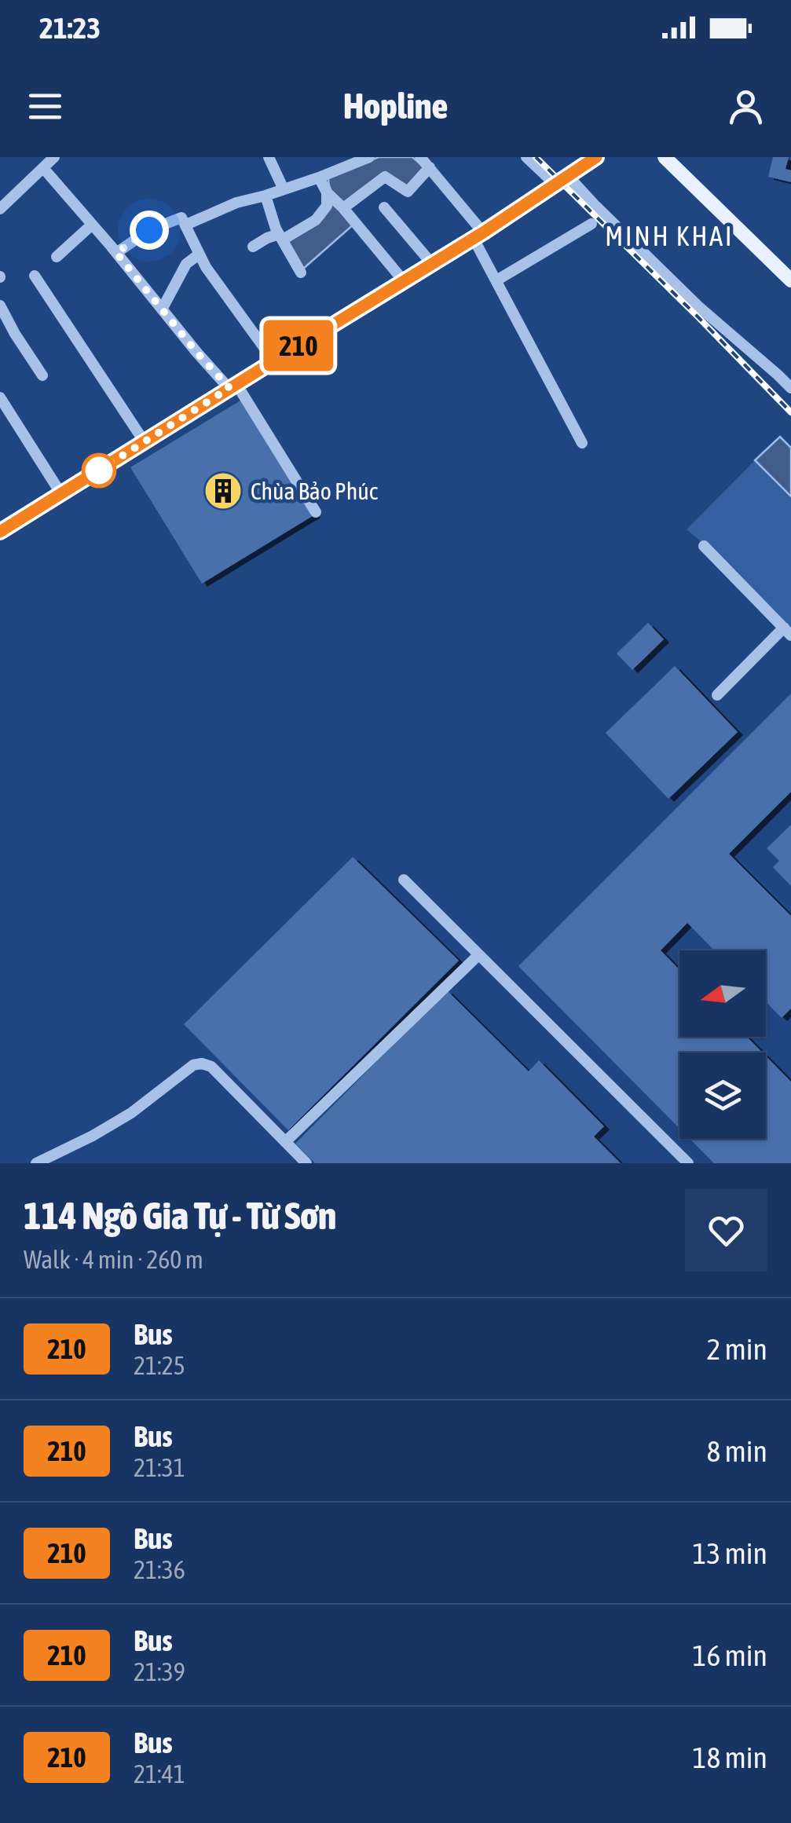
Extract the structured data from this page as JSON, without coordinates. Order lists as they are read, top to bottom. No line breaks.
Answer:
{"districts":["MINH KHAI"],"places":{"building":["Chùa Bảo Phúc"]},"lines":["bus line 210"],"north":"left","page":{"status":"21:23","header":"Hopline","on_map":"210","heading":["114 Ngô Gia Tự - Từ Sơn","Walk · 4 min · 260 m"],"list":[{"mark":"210","name":"Bus","note":"21:25","value":"2 min"},{"mark":"210","name":"Bus","note":"21:31","value":"8 min"},{"mark":"210","name":"Bus","note":"21:36","value":"13 min"},{"mark":"210","name":"Bus","note":"21:39","value":"16 min"},{"mark":"210","name":"Bus","note":"21:41","value":"18 min"}]}}
